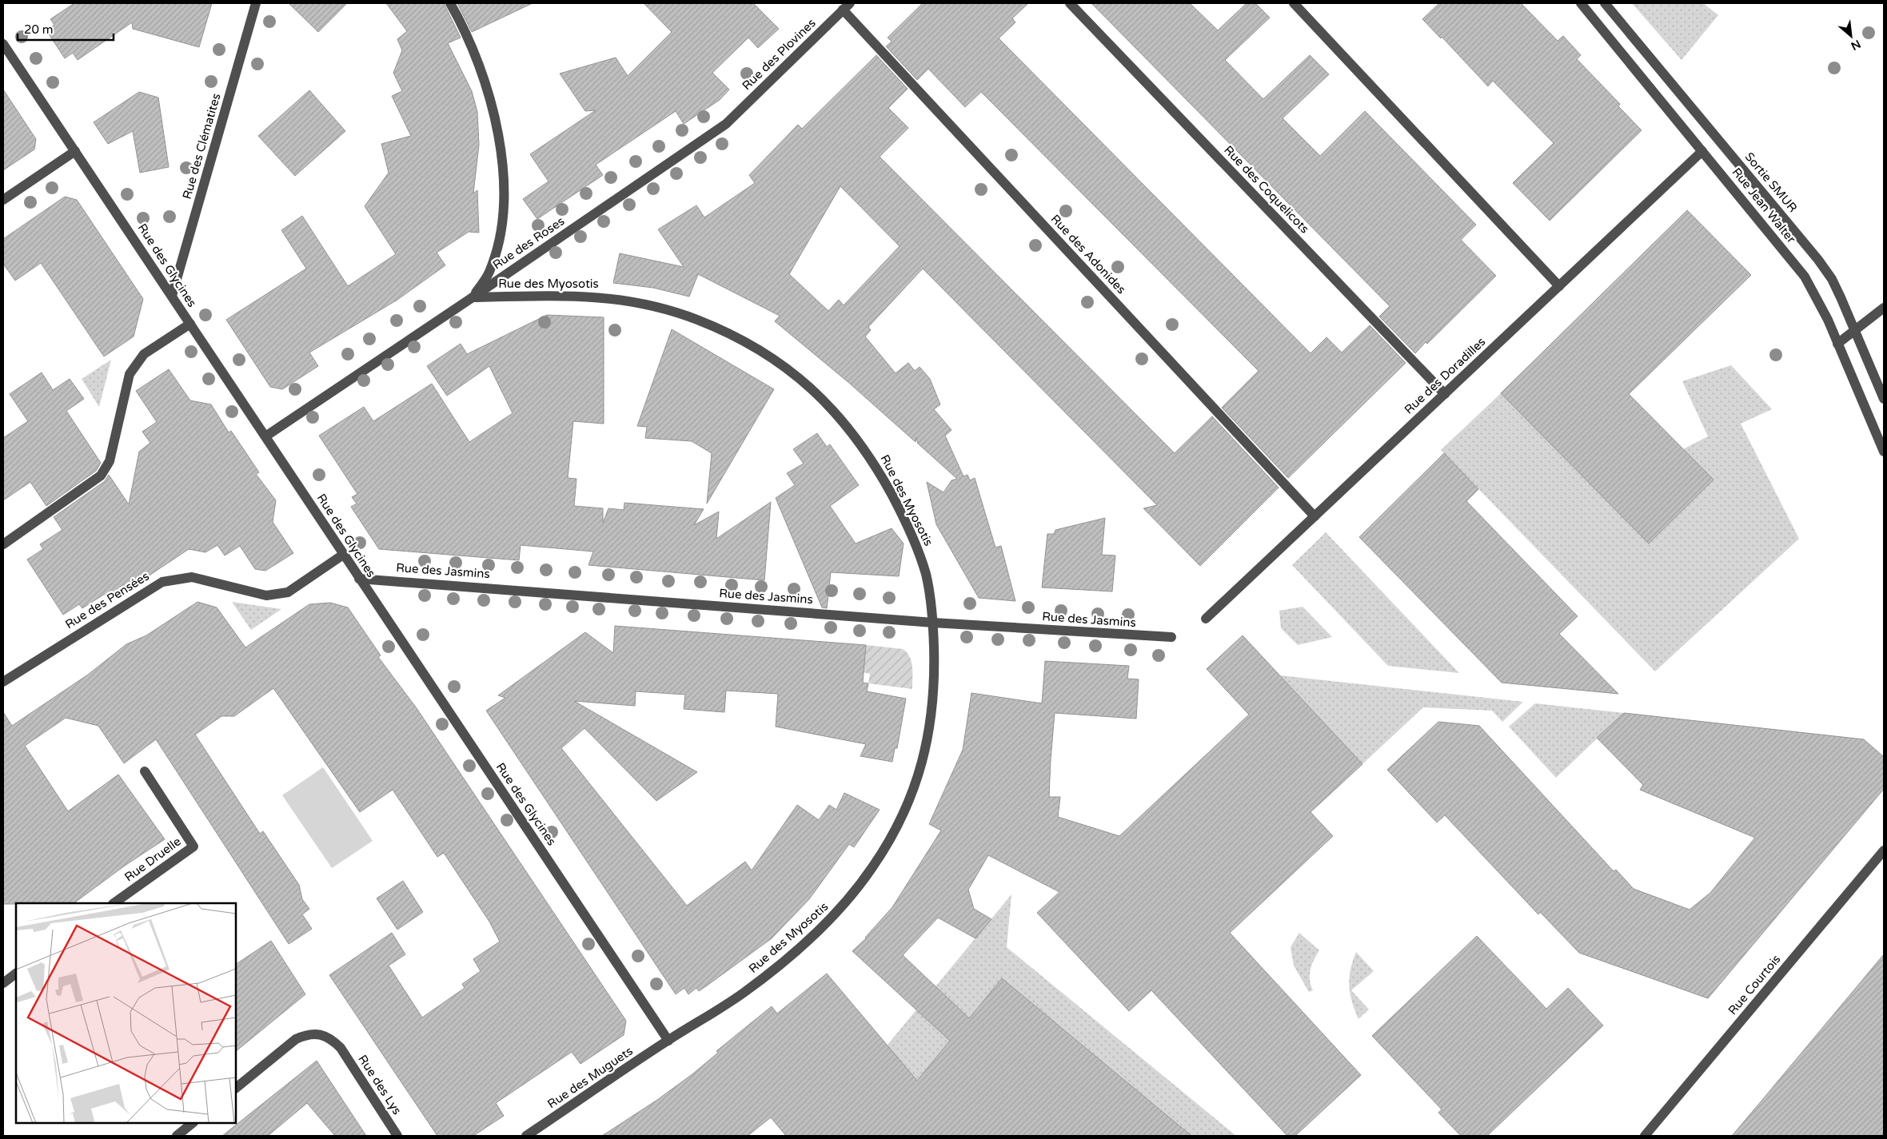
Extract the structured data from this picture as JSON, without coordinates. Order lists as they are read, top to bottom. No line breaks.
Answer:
{"streets":{"street":["Rue des Plovines","Rue des Clématites","Sortie SMUR","Rue des Coquelicots","Rue Jean Walter","Rue des Roses","Rue des Adonides","Rue des Glycines","Rue des Myosotis","Rue des Doradilles","Rue des Jasmins","Rue des Pensées","Rue Druelle","Rue Courtois","Rue des Muguets","Rue des Lys"]},"crossings":[["Rue des Plovines","Rue des Roses"],["Rue des Plovines","Rue des Adonides"],["Rue des Clématites","Rue des Glycines"],["Rue des Coquelicots","Rue des Doradilles"],["Rue Jean Walter","Rue des Doradilles"],["Rue des Roses","Rue des Glycines"],["Rue des Roses","Rue des Myosotis"],["Rue des Adonides","Rue des Doradilles"],["Rue des Glycines","Rue des Myosotis"],["Rue des Glycines","Rue des Jasmins"],["Rue des Glycines","Rue des Pensées"],["Rue des Glycines","Rue des Muguets"],["Rue des Myosotis","Rue des Jasmins"],["Rue des Myosotis","Rue des Muguets"]],"scale_bar":"20 m","north":"bottom right"}
